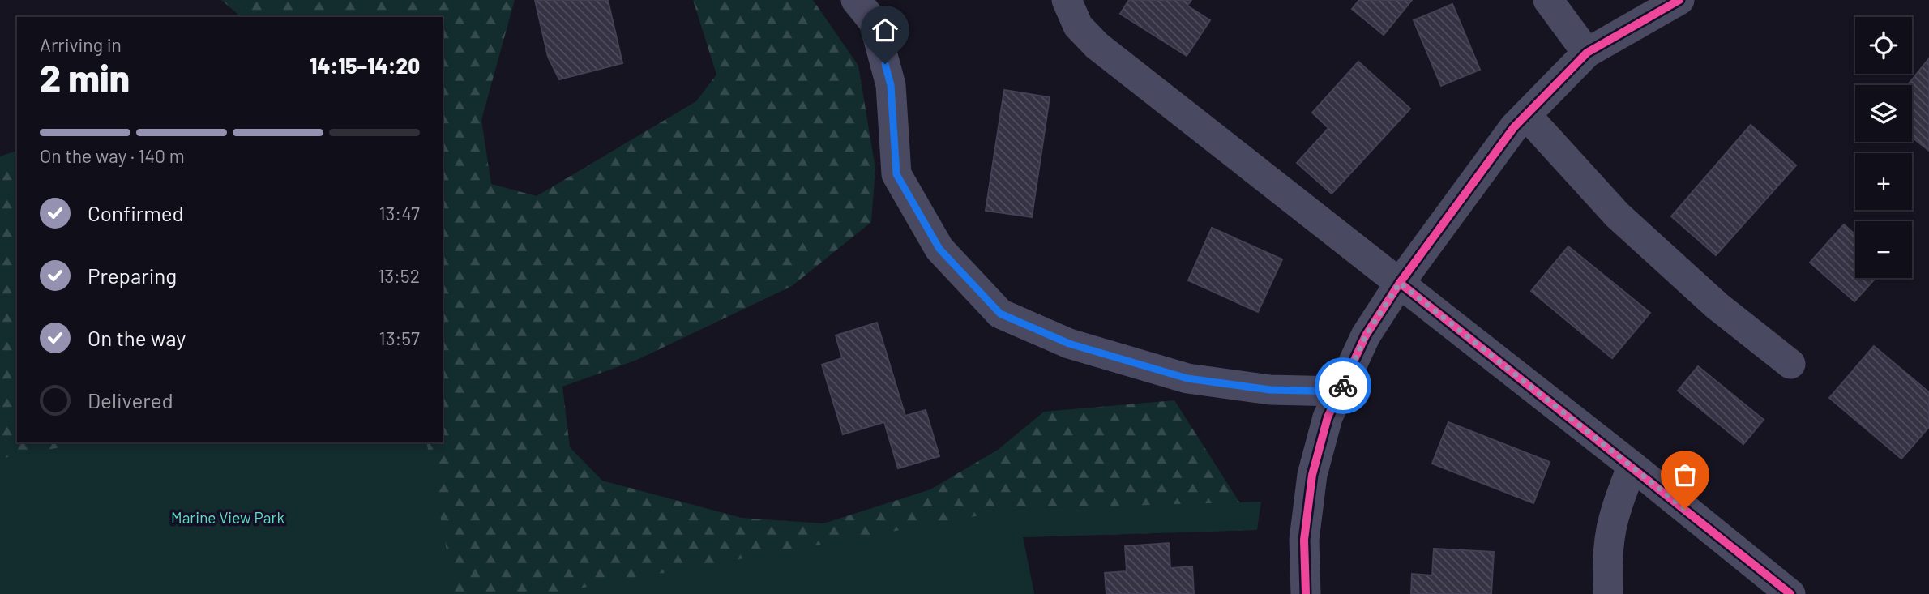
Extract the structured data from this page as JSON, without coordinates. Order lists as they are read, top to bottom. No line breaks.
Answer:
{"parks":["Marine View Park"],"page":{"map_buttons":["+","−"],"heading":["2 min","Arriving in","14:15–14:20"],"bar":"On the way · 140 m","list":[["Confirmed","13:47"],["Preparing","13:52"],["On the way","13:57"],"Delivered"]}}
